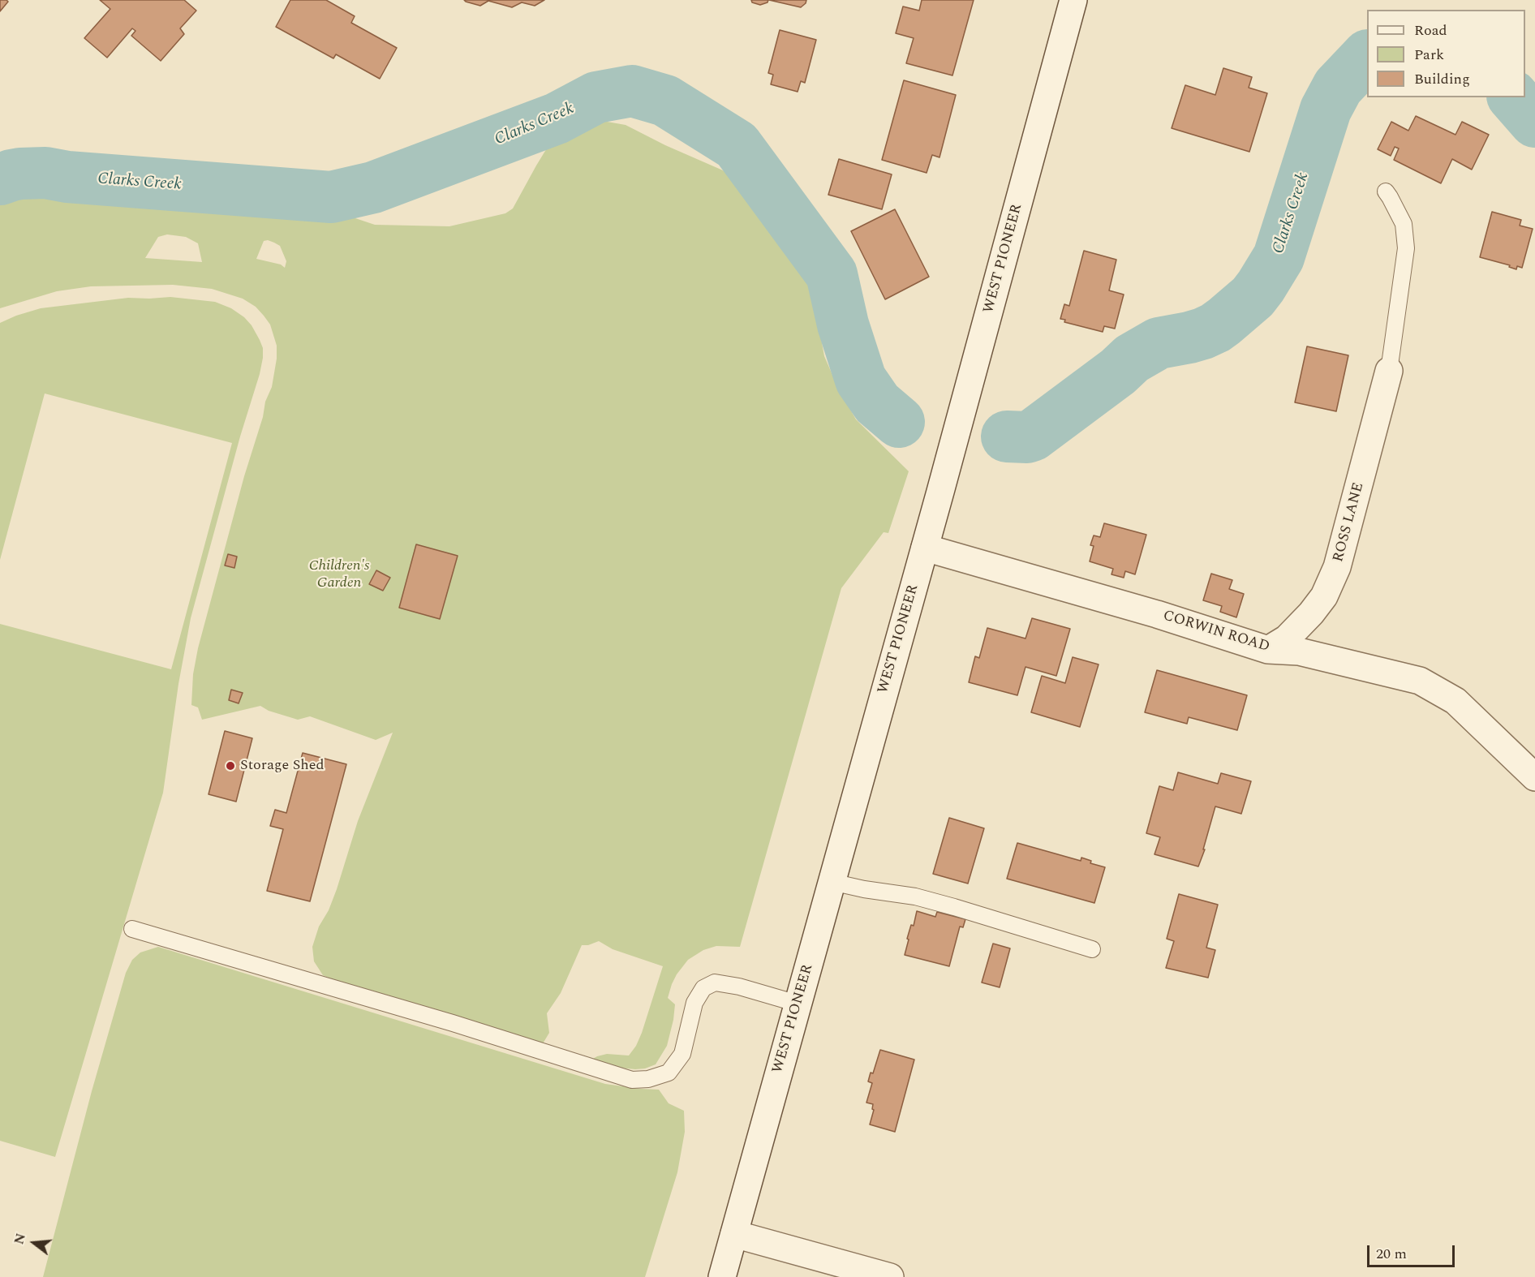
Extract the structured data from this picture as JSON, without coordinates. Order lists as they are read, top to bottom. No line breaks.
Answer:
{"streets":{"main road":["WEST PIONEER","ROSS LANE","CORWIN ROAD"]},"crossings":[["WEST PIONEER","CORWIN ROAD"],["ROSS LANE","CORWIN ROAD"]],"water":["Clarks Creek"],"parks":["Children's Garden"],"places":["Storage Shed"],"legend":["Road","Park","Building"],"scale_bar":"20 m","north":"left"}
